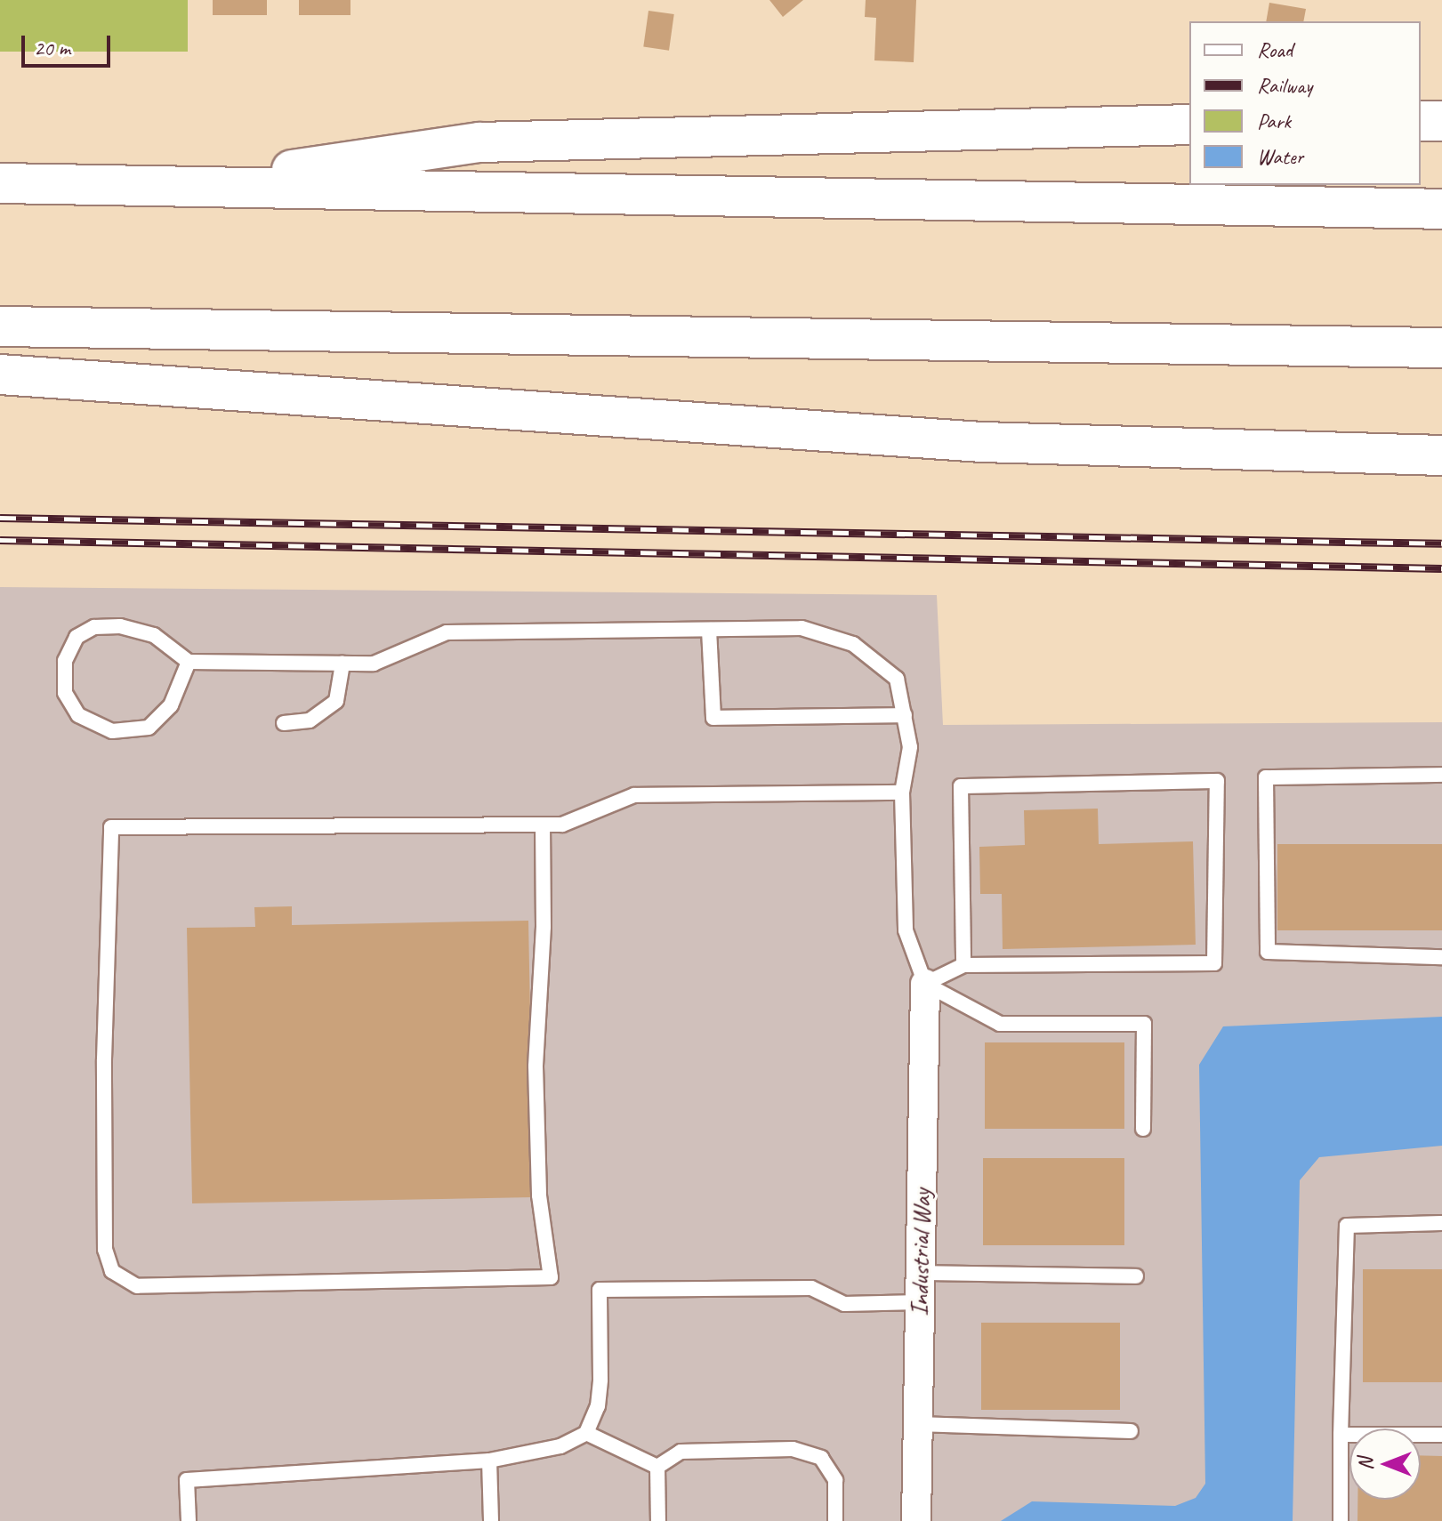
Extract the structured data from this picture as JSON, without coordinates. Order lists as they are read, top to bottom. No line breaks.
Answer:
{"streets":{"street":["Industrial Way"]},"legend":["Road","Railway","Park","Water"],"scale_bar":"20 m","north":"left"}
